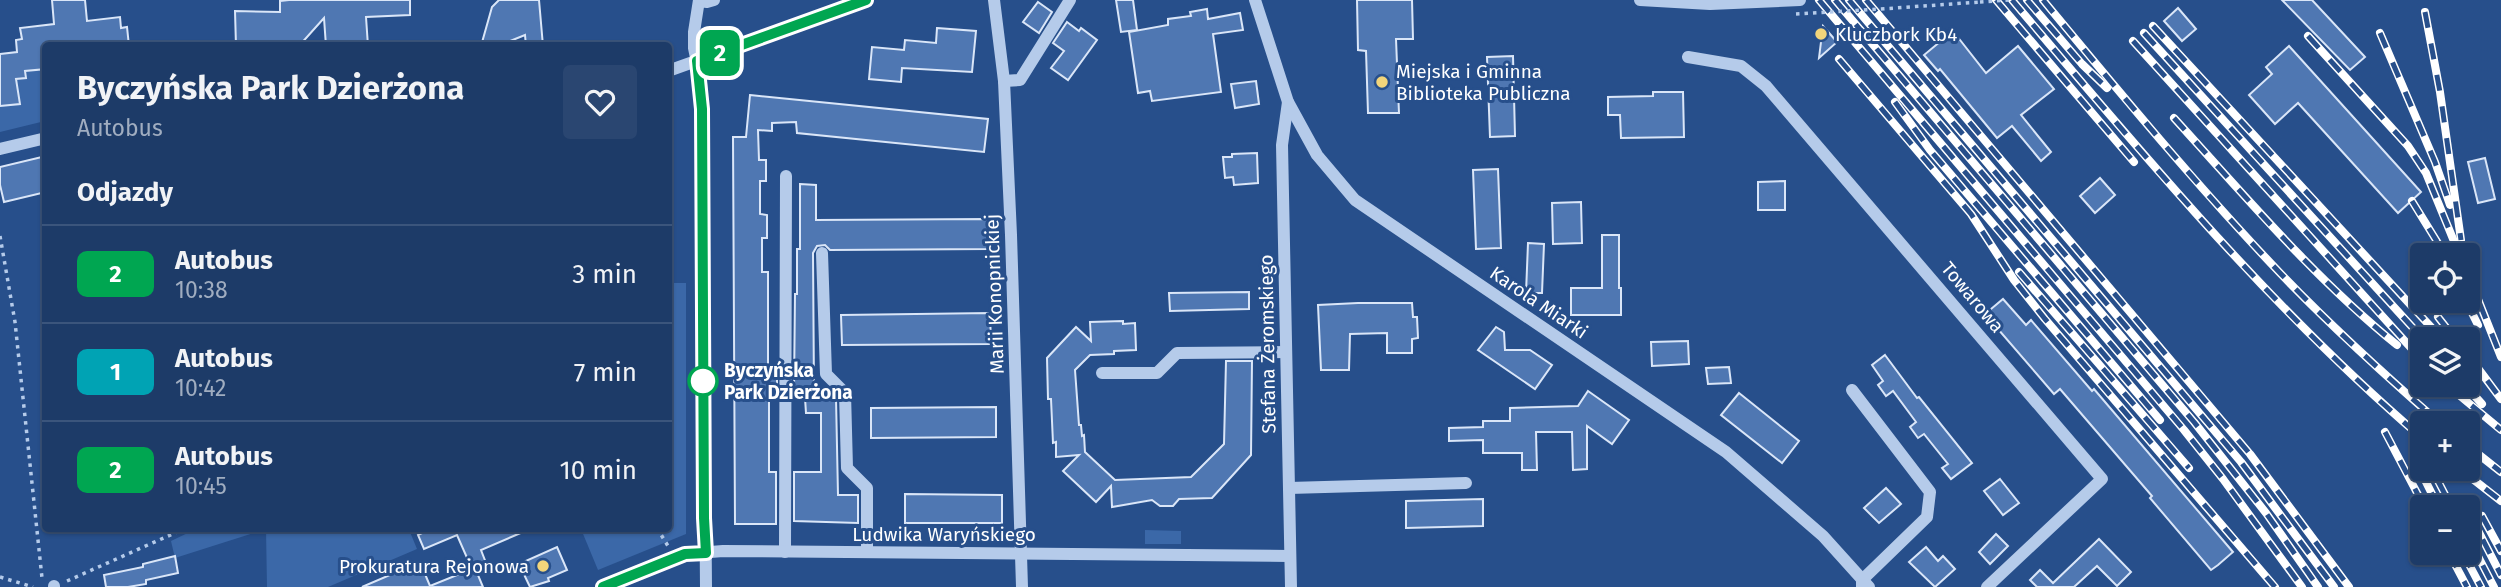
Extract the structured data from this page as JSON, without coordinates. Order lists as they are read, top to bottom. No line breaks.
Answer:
{"streets":{"street":["Marii Konopnickiej","Towarowa","Karola Miarki","Stefana Żeromskiego","Ludwika Waryńskiego"]},"crossings":[["Marii Konopnickiej","Ludwika Waryńskiego"],["Karola Miarki","Stefana Żeromskiego"],["Stefana Żeromskiego","Ludwika Waryńskiego"]],"places":["Kluczbork Kb4","Miejska i Gminna Biblioteka Publiczna","Byczyńska Park Dzierżona","Prokuratura Rejonowa"],"lines":["bus line 2"],"page":{"on_map":"2","heading":[["Byczyńska Park Dzierżona","Autobus"],"Odjazdy"],"list":[{"mark":"2","name":"Autobus","note":"10:38","value":"3 min"},{"mark":"1","name":"Autobus","note":"10:42","value":"7 min"},{"mark":"2","name":"Autobus","note":"10:45","value":"10 min"}],"map_buttons":["+","−"]}}
